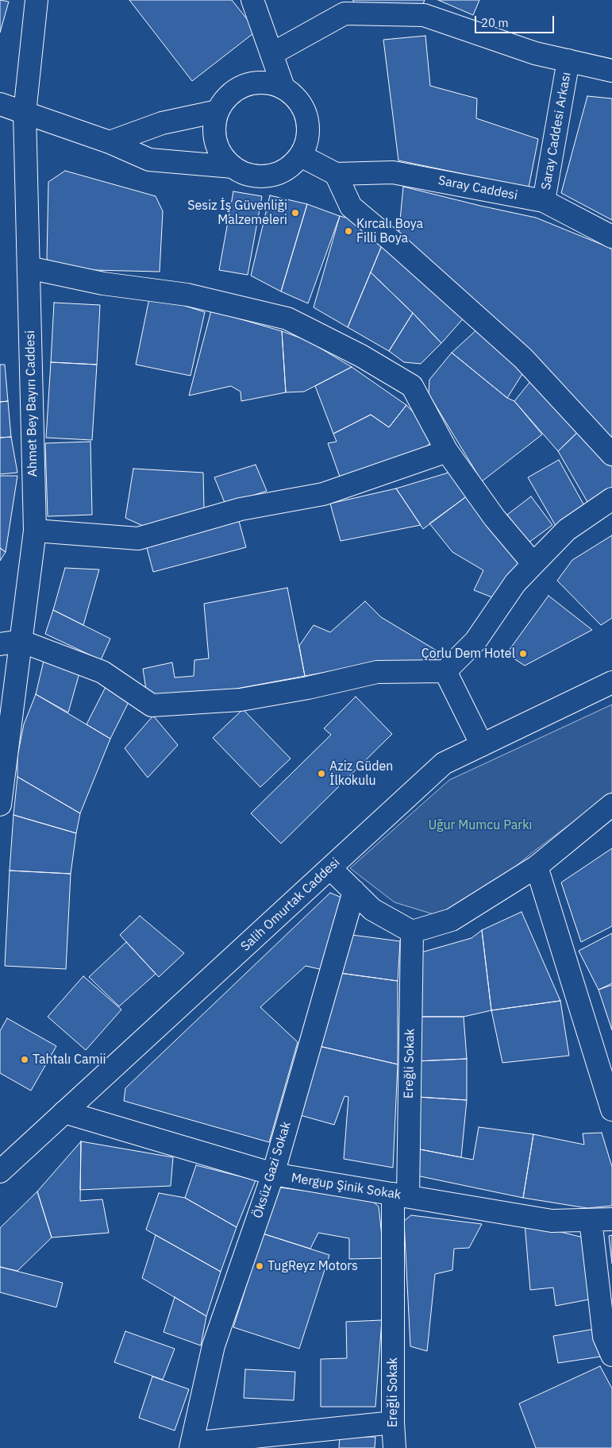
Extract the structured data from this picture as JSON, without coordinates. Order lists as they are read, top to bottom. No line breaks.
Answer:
{"streets":{"street":["Saray Caddesi Arkası","Saray Caddesi","Ahmet Bey Bayırı Caddesi","Salih Omurtak Caddesi","Ereğli Sokak","Öksüz Gazi Sokak","Mergup Şinik Sokak"]},"crossings":[["Saray Caddesi Arkası","Saray Caddesi"],["Salih Omurtak Caddesi","Mergup Şinik Sokak"],["Ereğli Sokak","Mergup Şinik Sokak"],["Öksüz Gazi Sokak","Mergup Şinik Sokak"]],"parks":["Uğur Mumcu Parkı"],"places":["Sesiz İş Güvenliği Malzemeleri","Kırcalı Boya Filli Boya","Çorlu Dem Hotel","Aziz Güden İlkokulu","Tahtalı Camii","TugReyz Motors"],"scale_bar":"20 m"}
